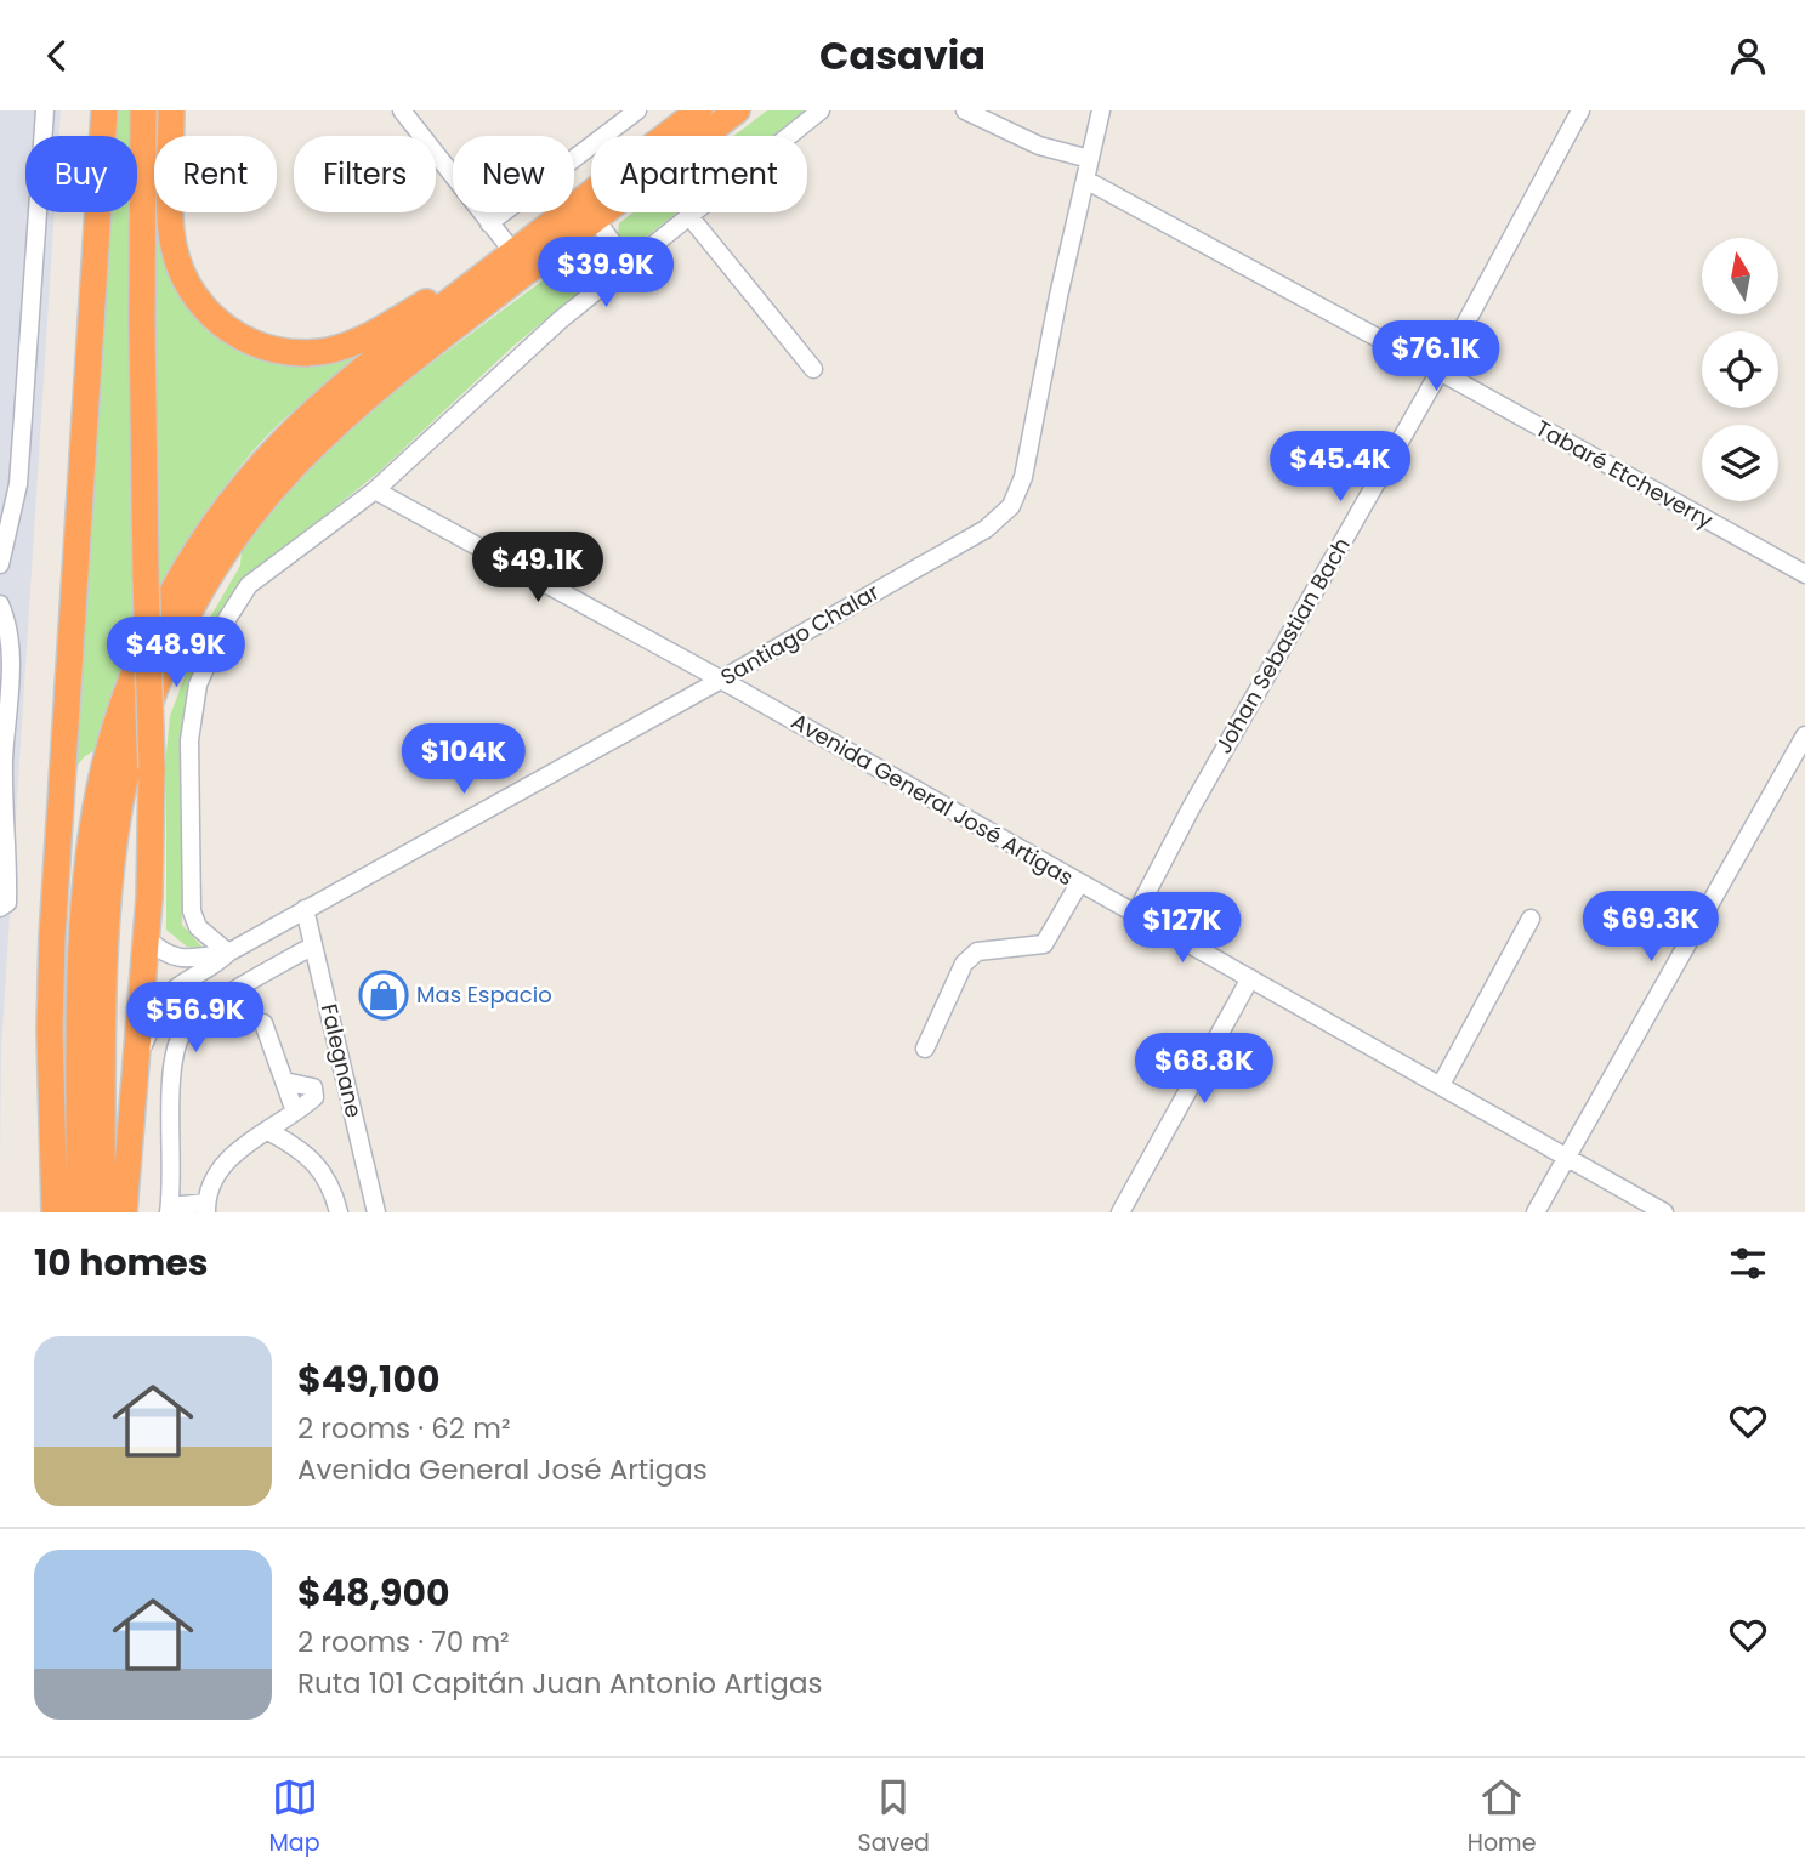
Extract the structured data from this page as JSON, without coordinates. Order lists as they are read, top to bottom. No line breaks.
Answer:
{"streets":{"street":["Tabaré Etcheverry","Santiago Chalar","Johan Sebastian Bach","Avenida General José Artigas","Falegnane"]},"crossings":[["Tabaré Etcheverry","Santiago Chalar"],["Tabaré Etcheverry","Johan Sebastian Bach"],["Santiago Chalar","Avenida General José Artigas"],["Santiago Chalar","Falegnane"],["Johan Sebastian Bach","Avenida General José Artigas"]],"places":{"shop":["Mas Espacio"]},"north":"top","page":{"header":"Casavia","chip":["Buy","Rent","Filters","New","Apartment"],"price":["$39.9K","$76.1K","$45.4K","$49.1K","$48.9K","$104K","$69.3K","$127K","$56.9K","$68.8K"],"heading":"10 homes","list":[{"name":"$49,100","note":"2 rooms · 62 m² · Avenida General José Artigas"},{"name":"$48,900","note":"2 rooms · 70 m² · Ruta 101 Capitán Juan Antonio Artigas"}],"tabs":["Map","Saved","Home"]}}
